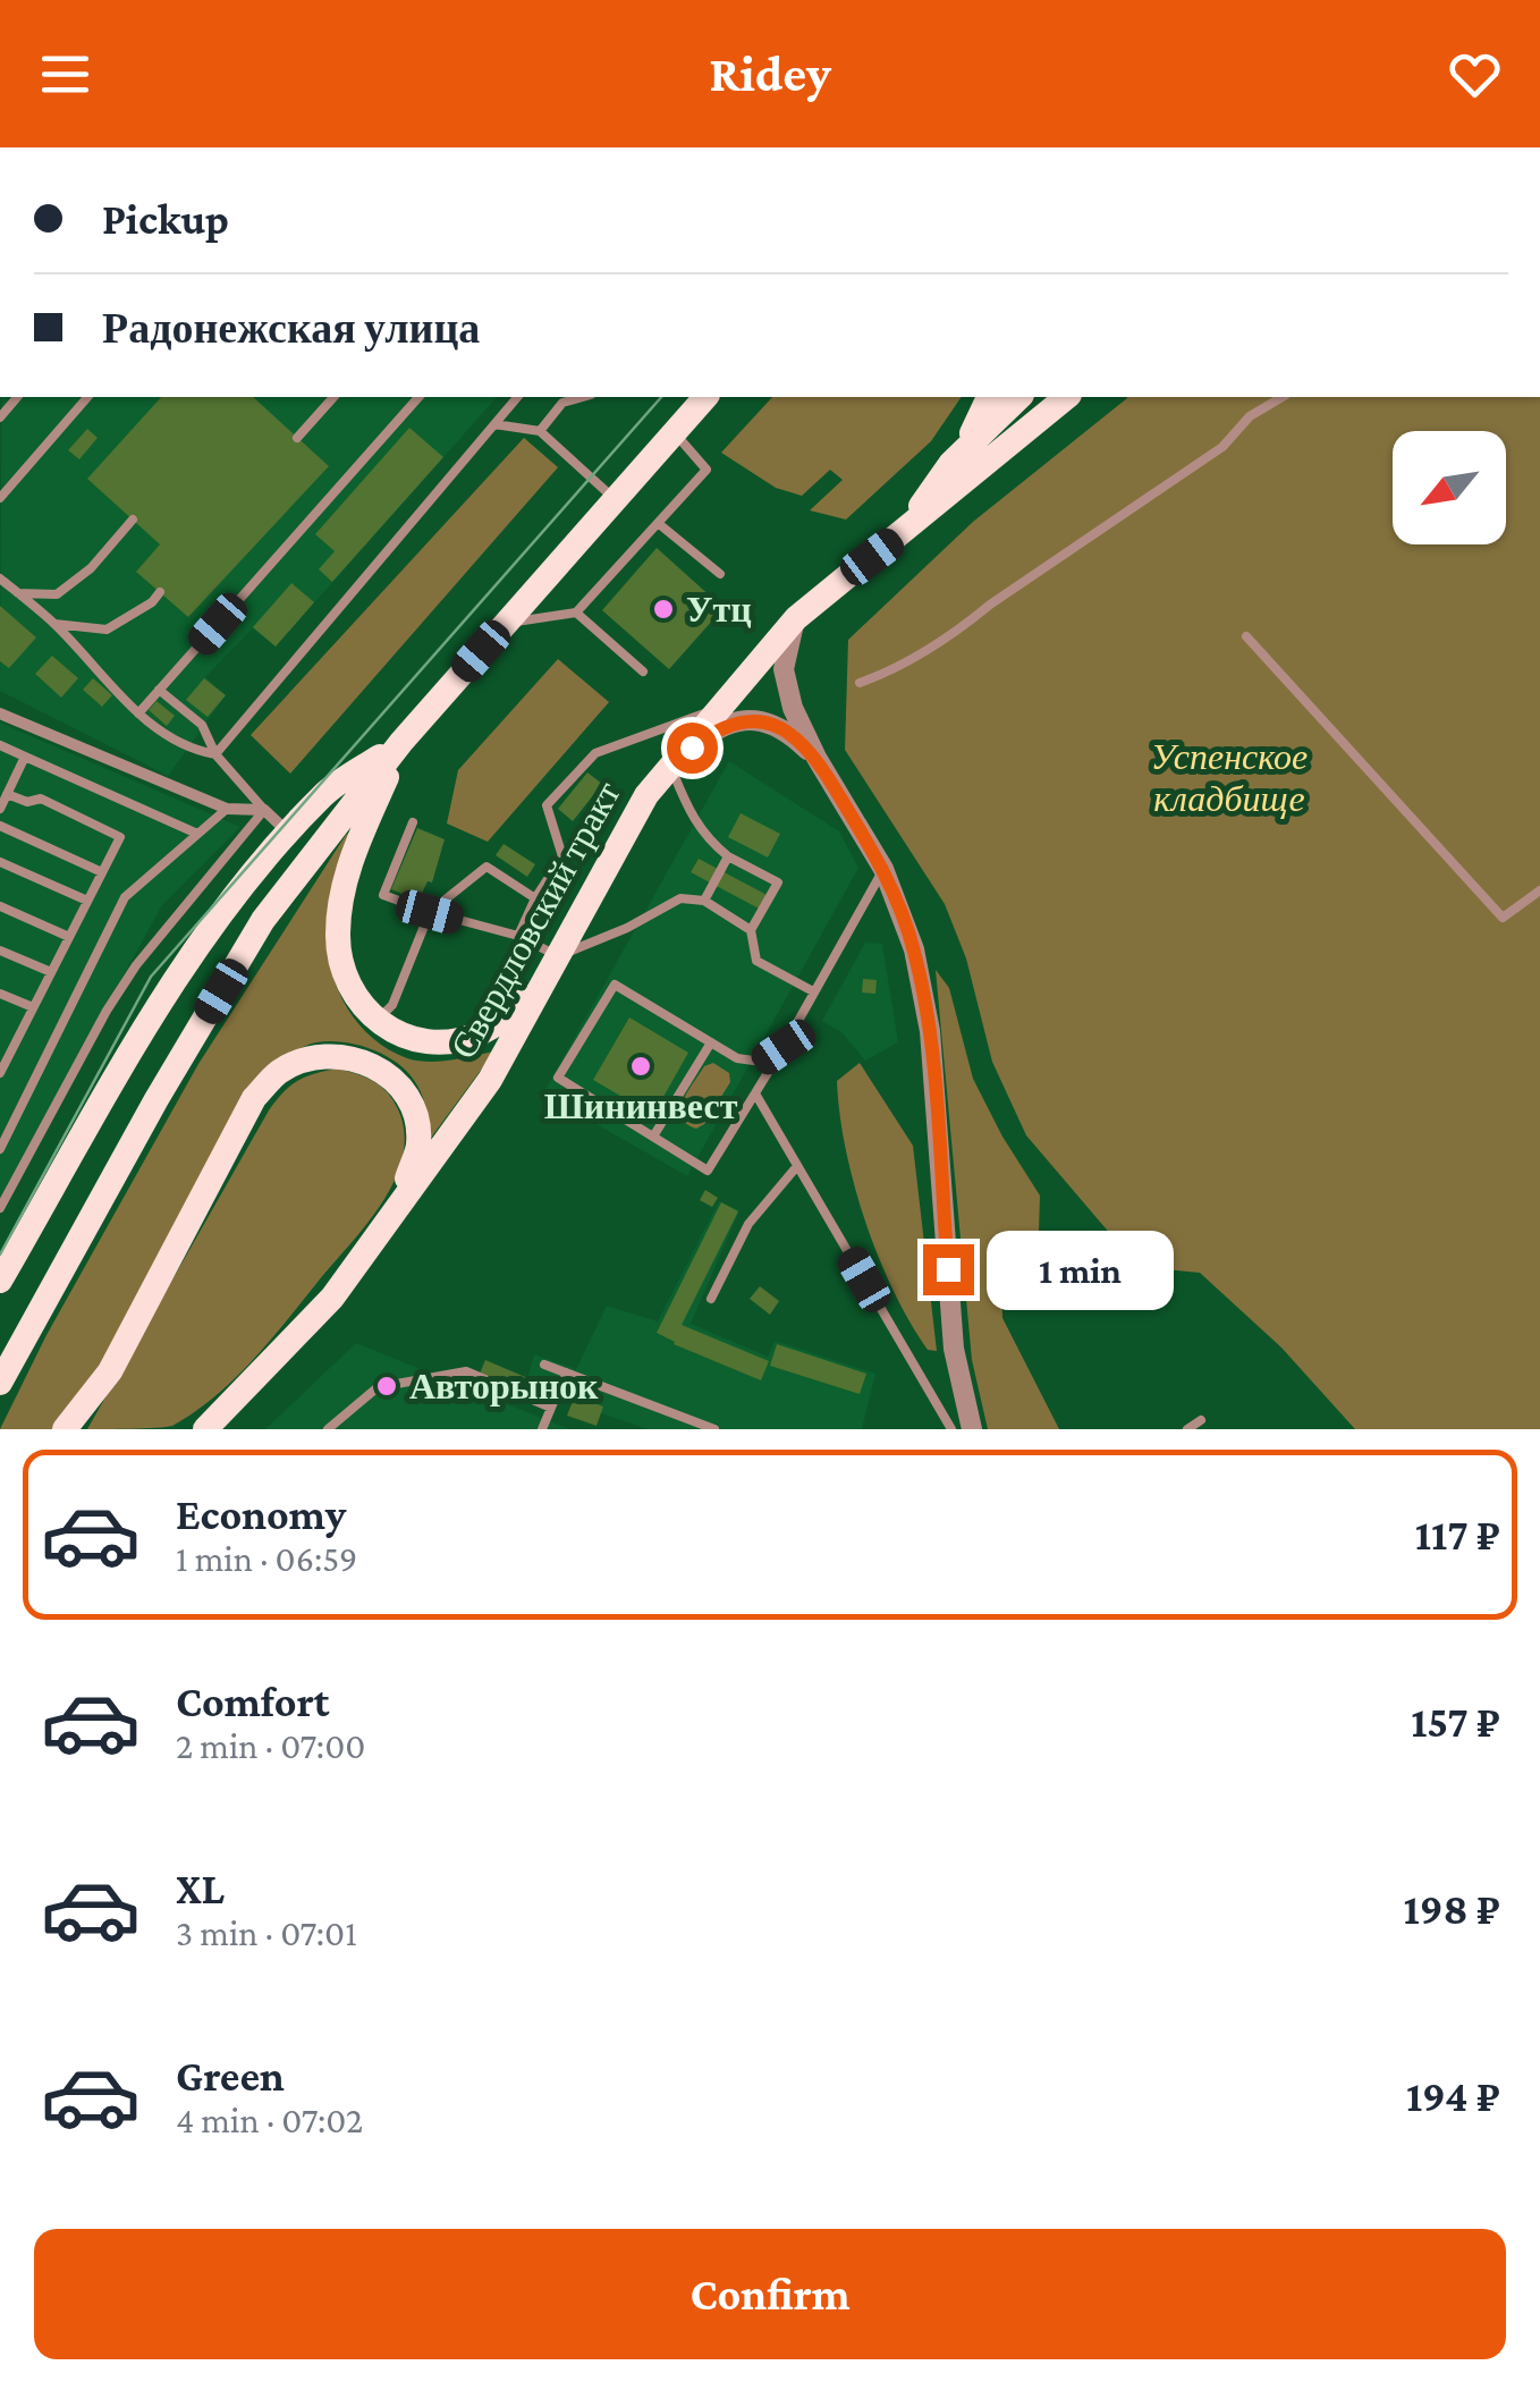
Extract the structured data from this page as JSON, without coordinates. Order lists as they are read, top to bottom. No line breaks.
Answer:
{"streets":{"main road":["Свердловский тракт"]},"parks":["Успенское кладбище"],"places":["Утц","Шининвест","Авторынок"],"north":"bottom left","page":{"header":"Ridey","banner":["Pickup","Радонежская улица"],"bubble":"1 min","list":[{"name":"Economy","note":"1 min · 06:59","value":"117 ₽"},{"name":"Comfort","note":"2 min · 07:00","value":"157 ₽"},{"name":"XL","note":"3 min · 07:01","value":"198 ₽"},{"name":"Green","note":"4 min · 07:02","value":"194 ₽"}],"buttons":"Confirm"}}
